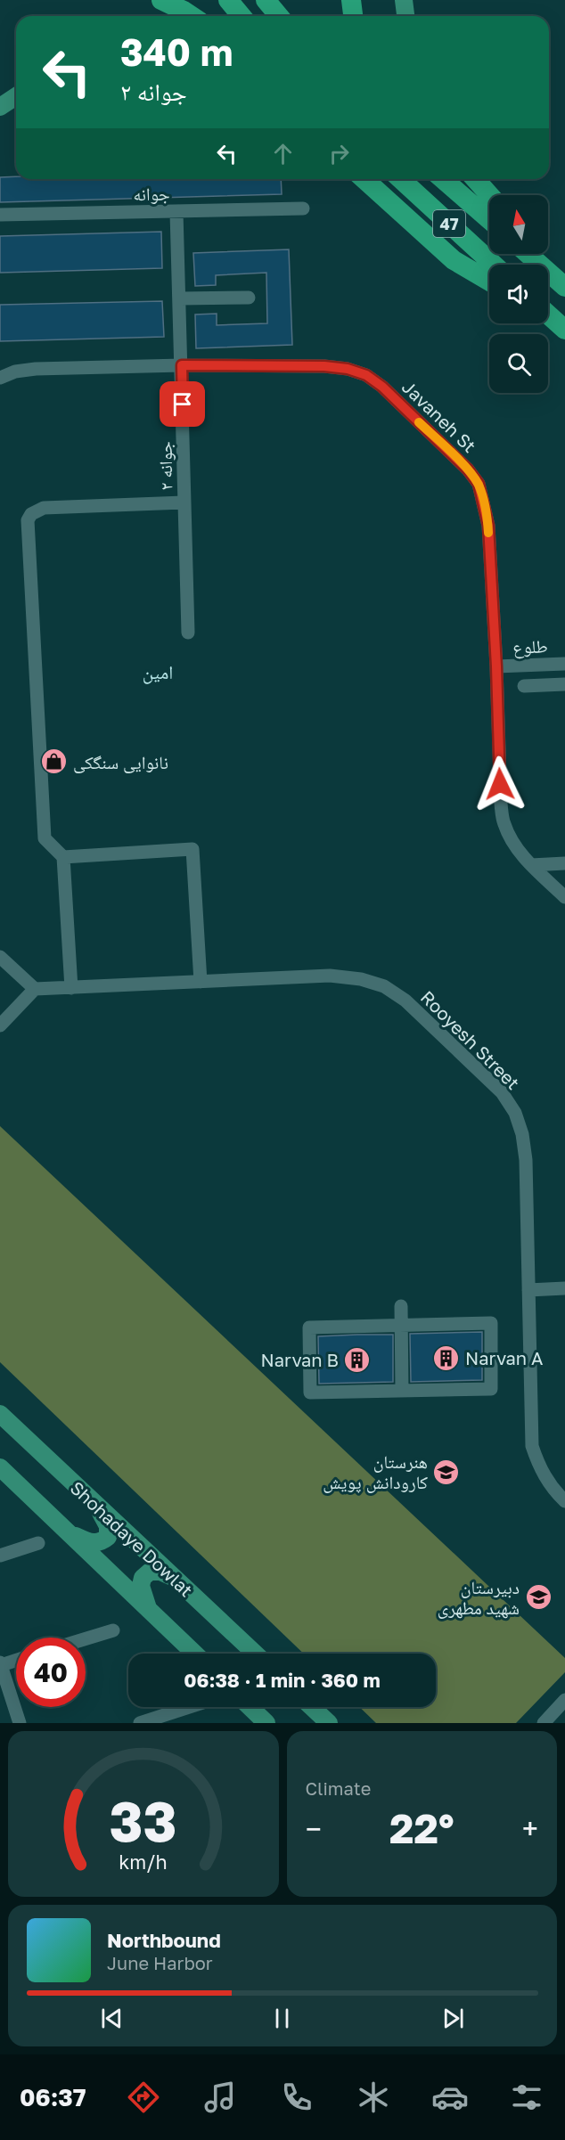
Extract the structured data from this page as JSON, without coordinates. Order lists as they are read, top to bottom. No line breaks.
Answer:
{"streets":{"highway":["47"],"main road":["Shohadaye Dowlat"],"street":["جوانه","Javaneh St","جوانه ۲","طلوع","Rooyesh Street"]},"crossings":[["جوانه","جوانه ۲"],["Javaneh St","جوانه ۲"],["Javaneh St","طلوع"]],"districts":["امین"],"places":{"shop":["نانوایی سنگکی"],"building":["Narvan A","Narvan B"],"school or university":["هنرستان کارودانش پویش","دبیرستان شهید مطهری"]},"north":"top","page":{"turn":["340 m","جوانه ۲"],"limit":"40","trip":"06:38 · 1 min · 360 m","tile":"Climate","heat":["−","22°","+"],"song":["Northbound","June Harbor"],"tabs":"06:37","gauge":["33","km/h"]}}
